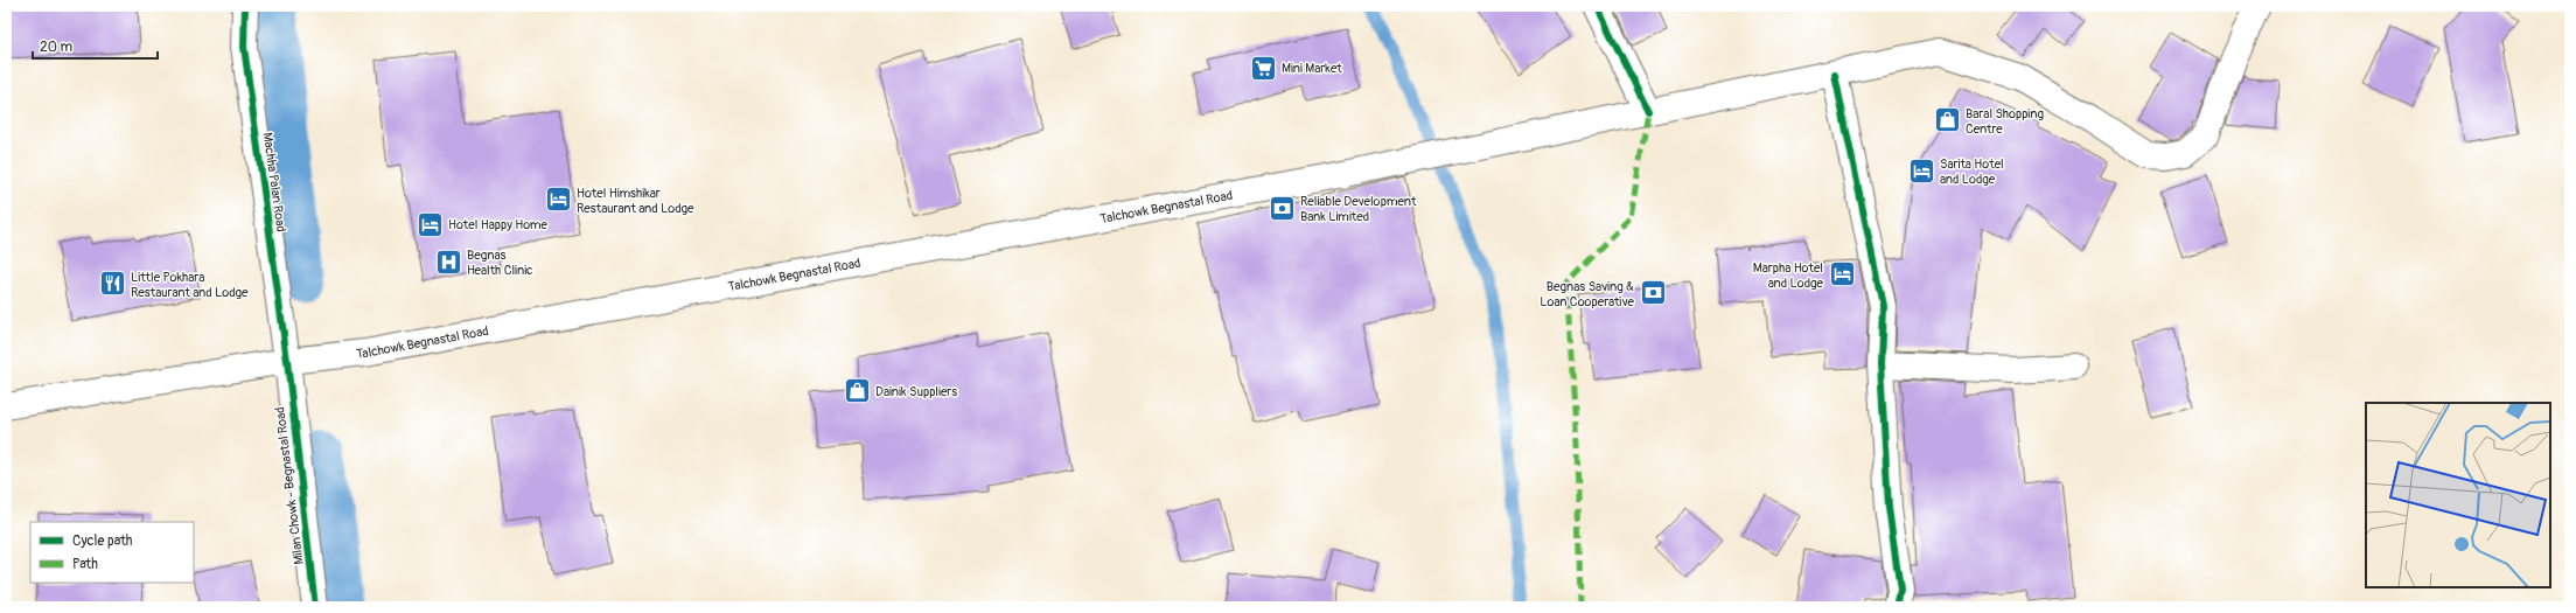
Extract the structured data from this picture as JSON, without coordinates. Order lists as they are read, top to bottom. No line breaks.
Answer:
{"streets":{"main road":["Machha Palan Road","Talchowk Begnastal Road","Milan Chowk - Begnastal Road"]},"crossings":[["Machha Palan Road","Talchowk Begnastal Road"],["Machha Palan Road","Milan Chowk - Begnastal Road"],["Talchowk Begnastal Road","Milan Chowk - Begnastal Road"]],"places":{"supermarket":["Mini Market"],"shop":["Baral Shopping Centre","Dainik Suppliers"],"hotel":["Sarita Hotel and Lodge","Hotel Himshikar Restaurant and Lodge","Hotel Happy Home","Marpha Hotel and Lodge"],"bank":["Reliable Development Bank Limited","Begnas Saving & Loan Cooperative"],"hospital":["Begnas Health Clinic"],"restaurant":["Little Pokhara Restaurant and Lodge"]},"legend":["Cycle path","Path"],"scale_bar":"20 m"}
